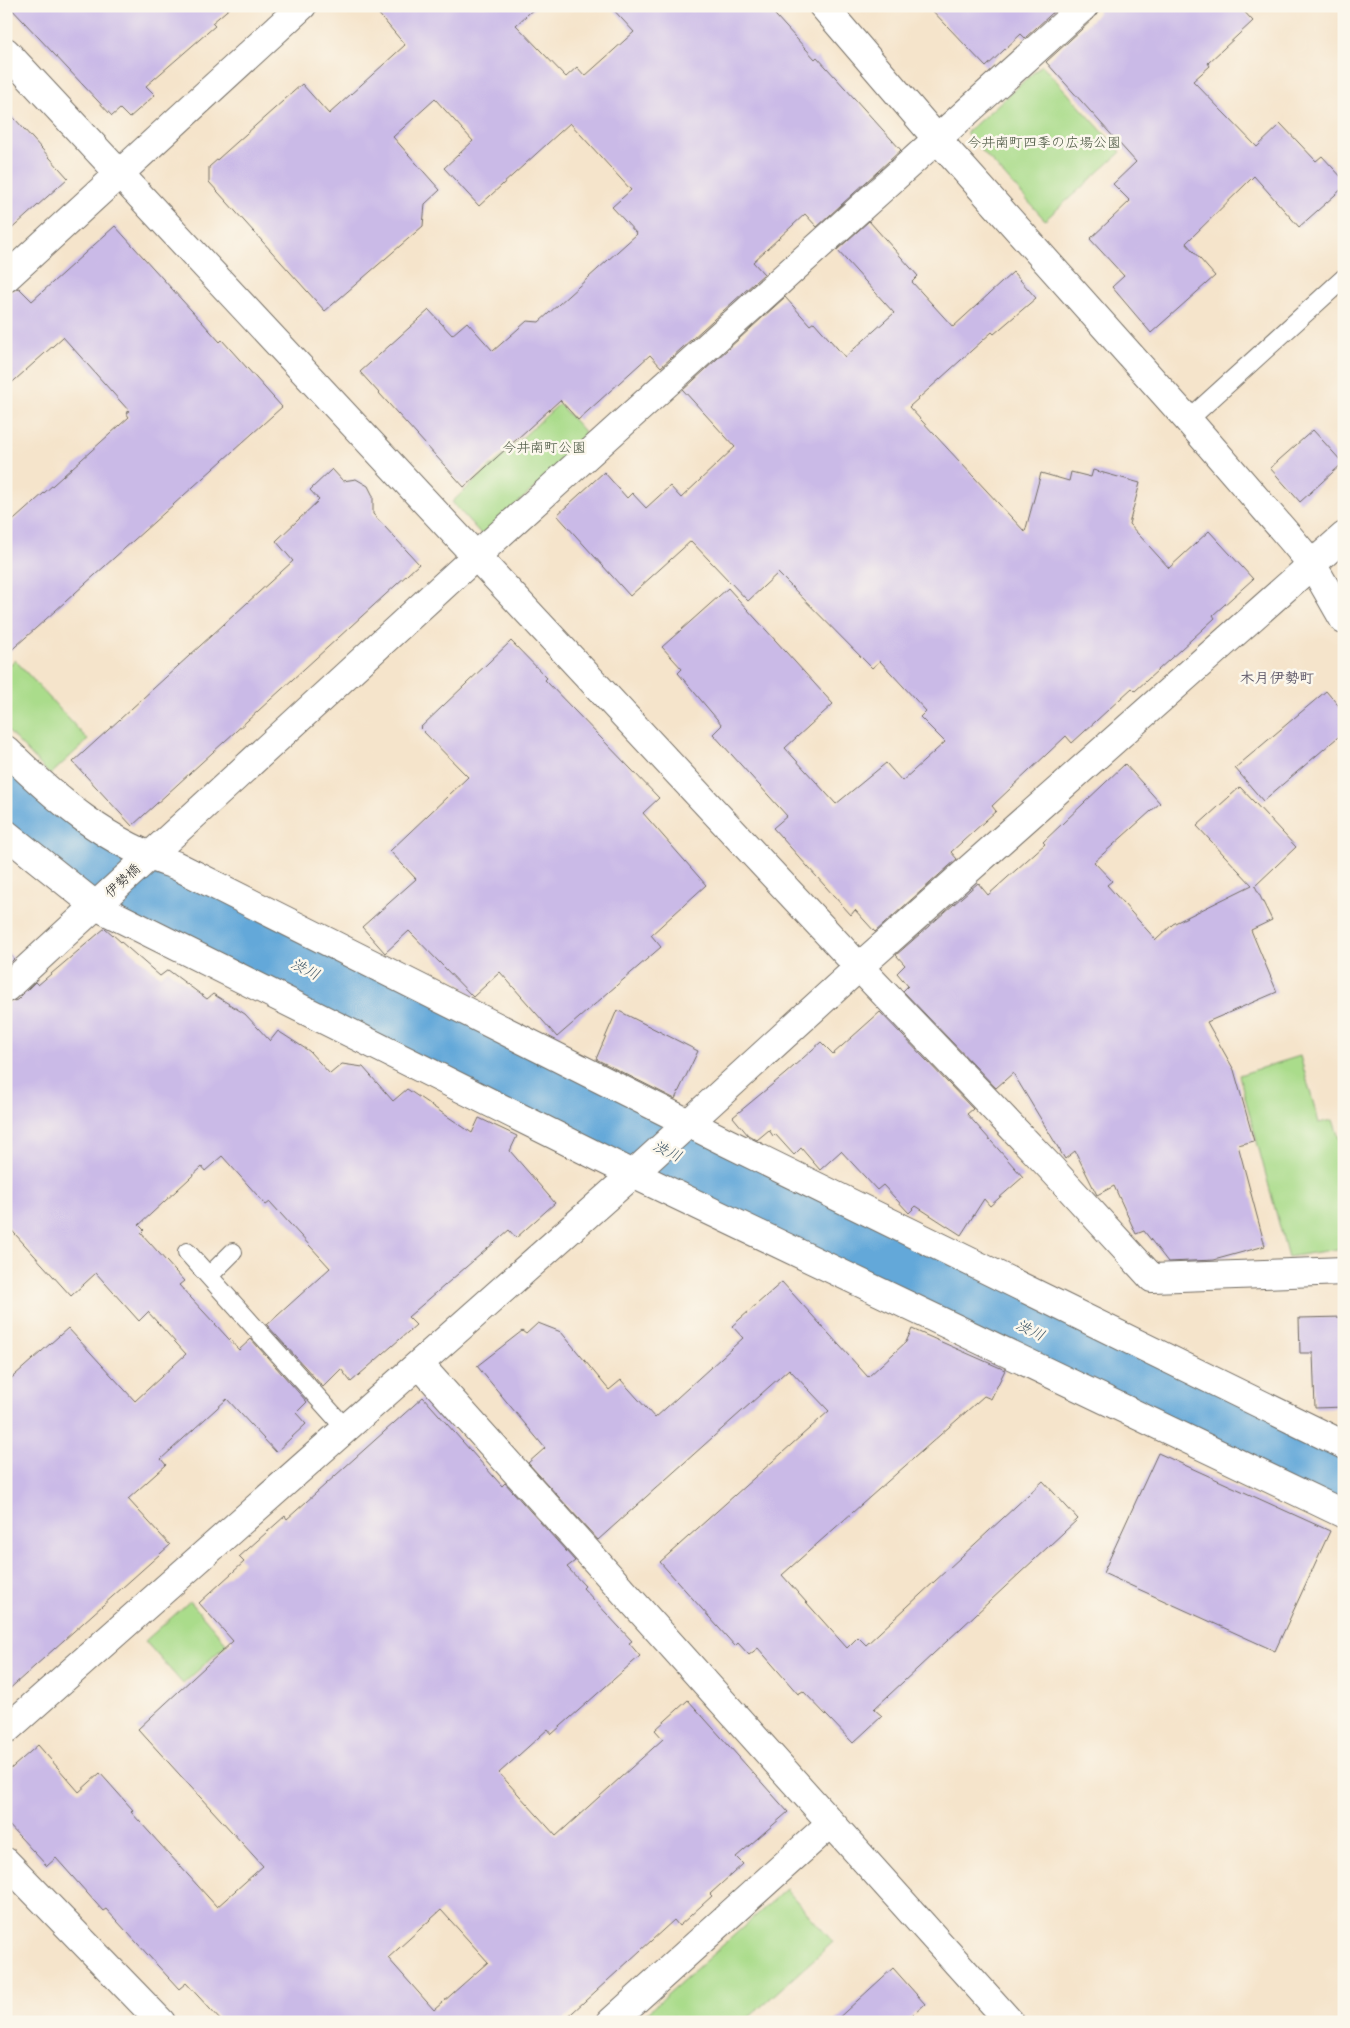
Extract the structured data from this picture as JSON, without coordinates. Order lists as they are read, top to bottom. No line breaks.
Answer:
{"streets":{"street":["伊勢橋"]},"districts":["木月伊勢町"],"water":["渋川"],"parks":["今井南町四季の広場公園","今井南町公園"]}
